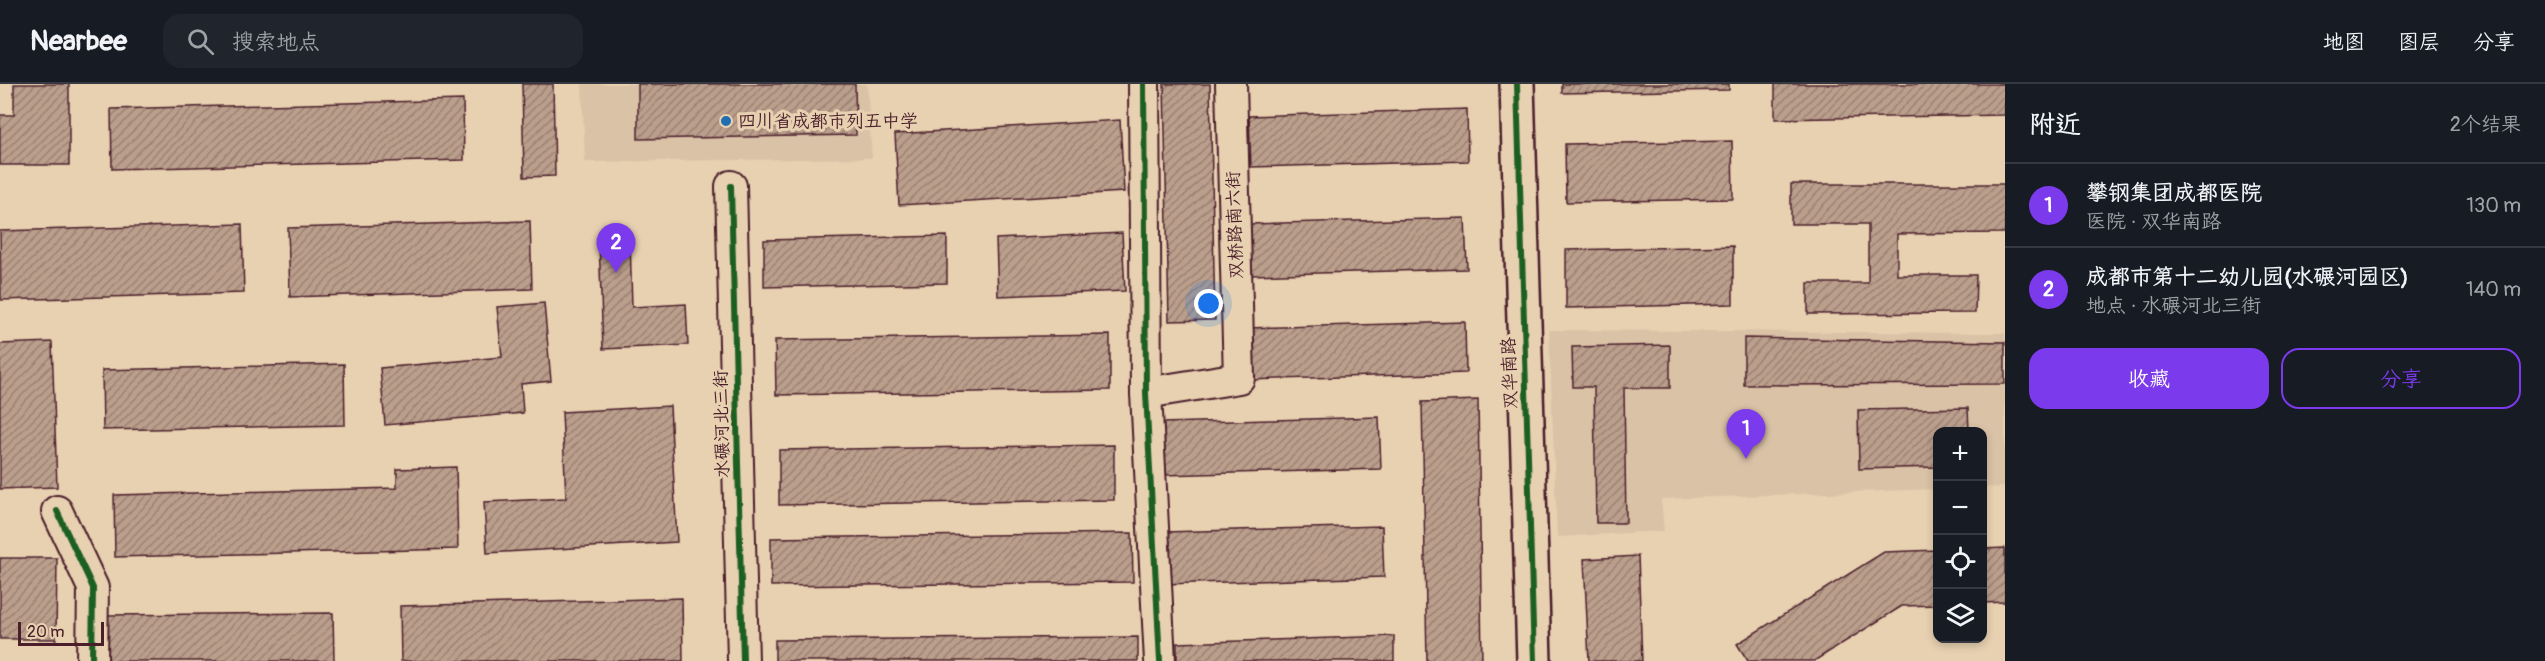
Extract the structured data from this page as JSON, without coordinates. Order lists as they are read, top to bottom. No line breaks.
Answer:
{"streets":{"street":["双桥路南六街","双华南路","水碾河北三街"]},"places":["四川省成都市列五中学"],"scale_bar":"20 m","page":{"header":"Nearbee","search":"搜索地点","nav":["地图","图层","分享"],"heading":["附近","2个结果"],"list":[{"mark":"1","name":"攀钢集团成都医院","note":"医院 · 双华南路","value":"130 m"},{"mark":"2","name":"成都市第十二幼儿园(水碾河园区)","note":"地点 · 水碾河北三街","value":"140 m"}],"pins":["2","1"],"buttons":["收藏","分享"],"map_buttons":["+","−"],"scale":"20 m"}}
